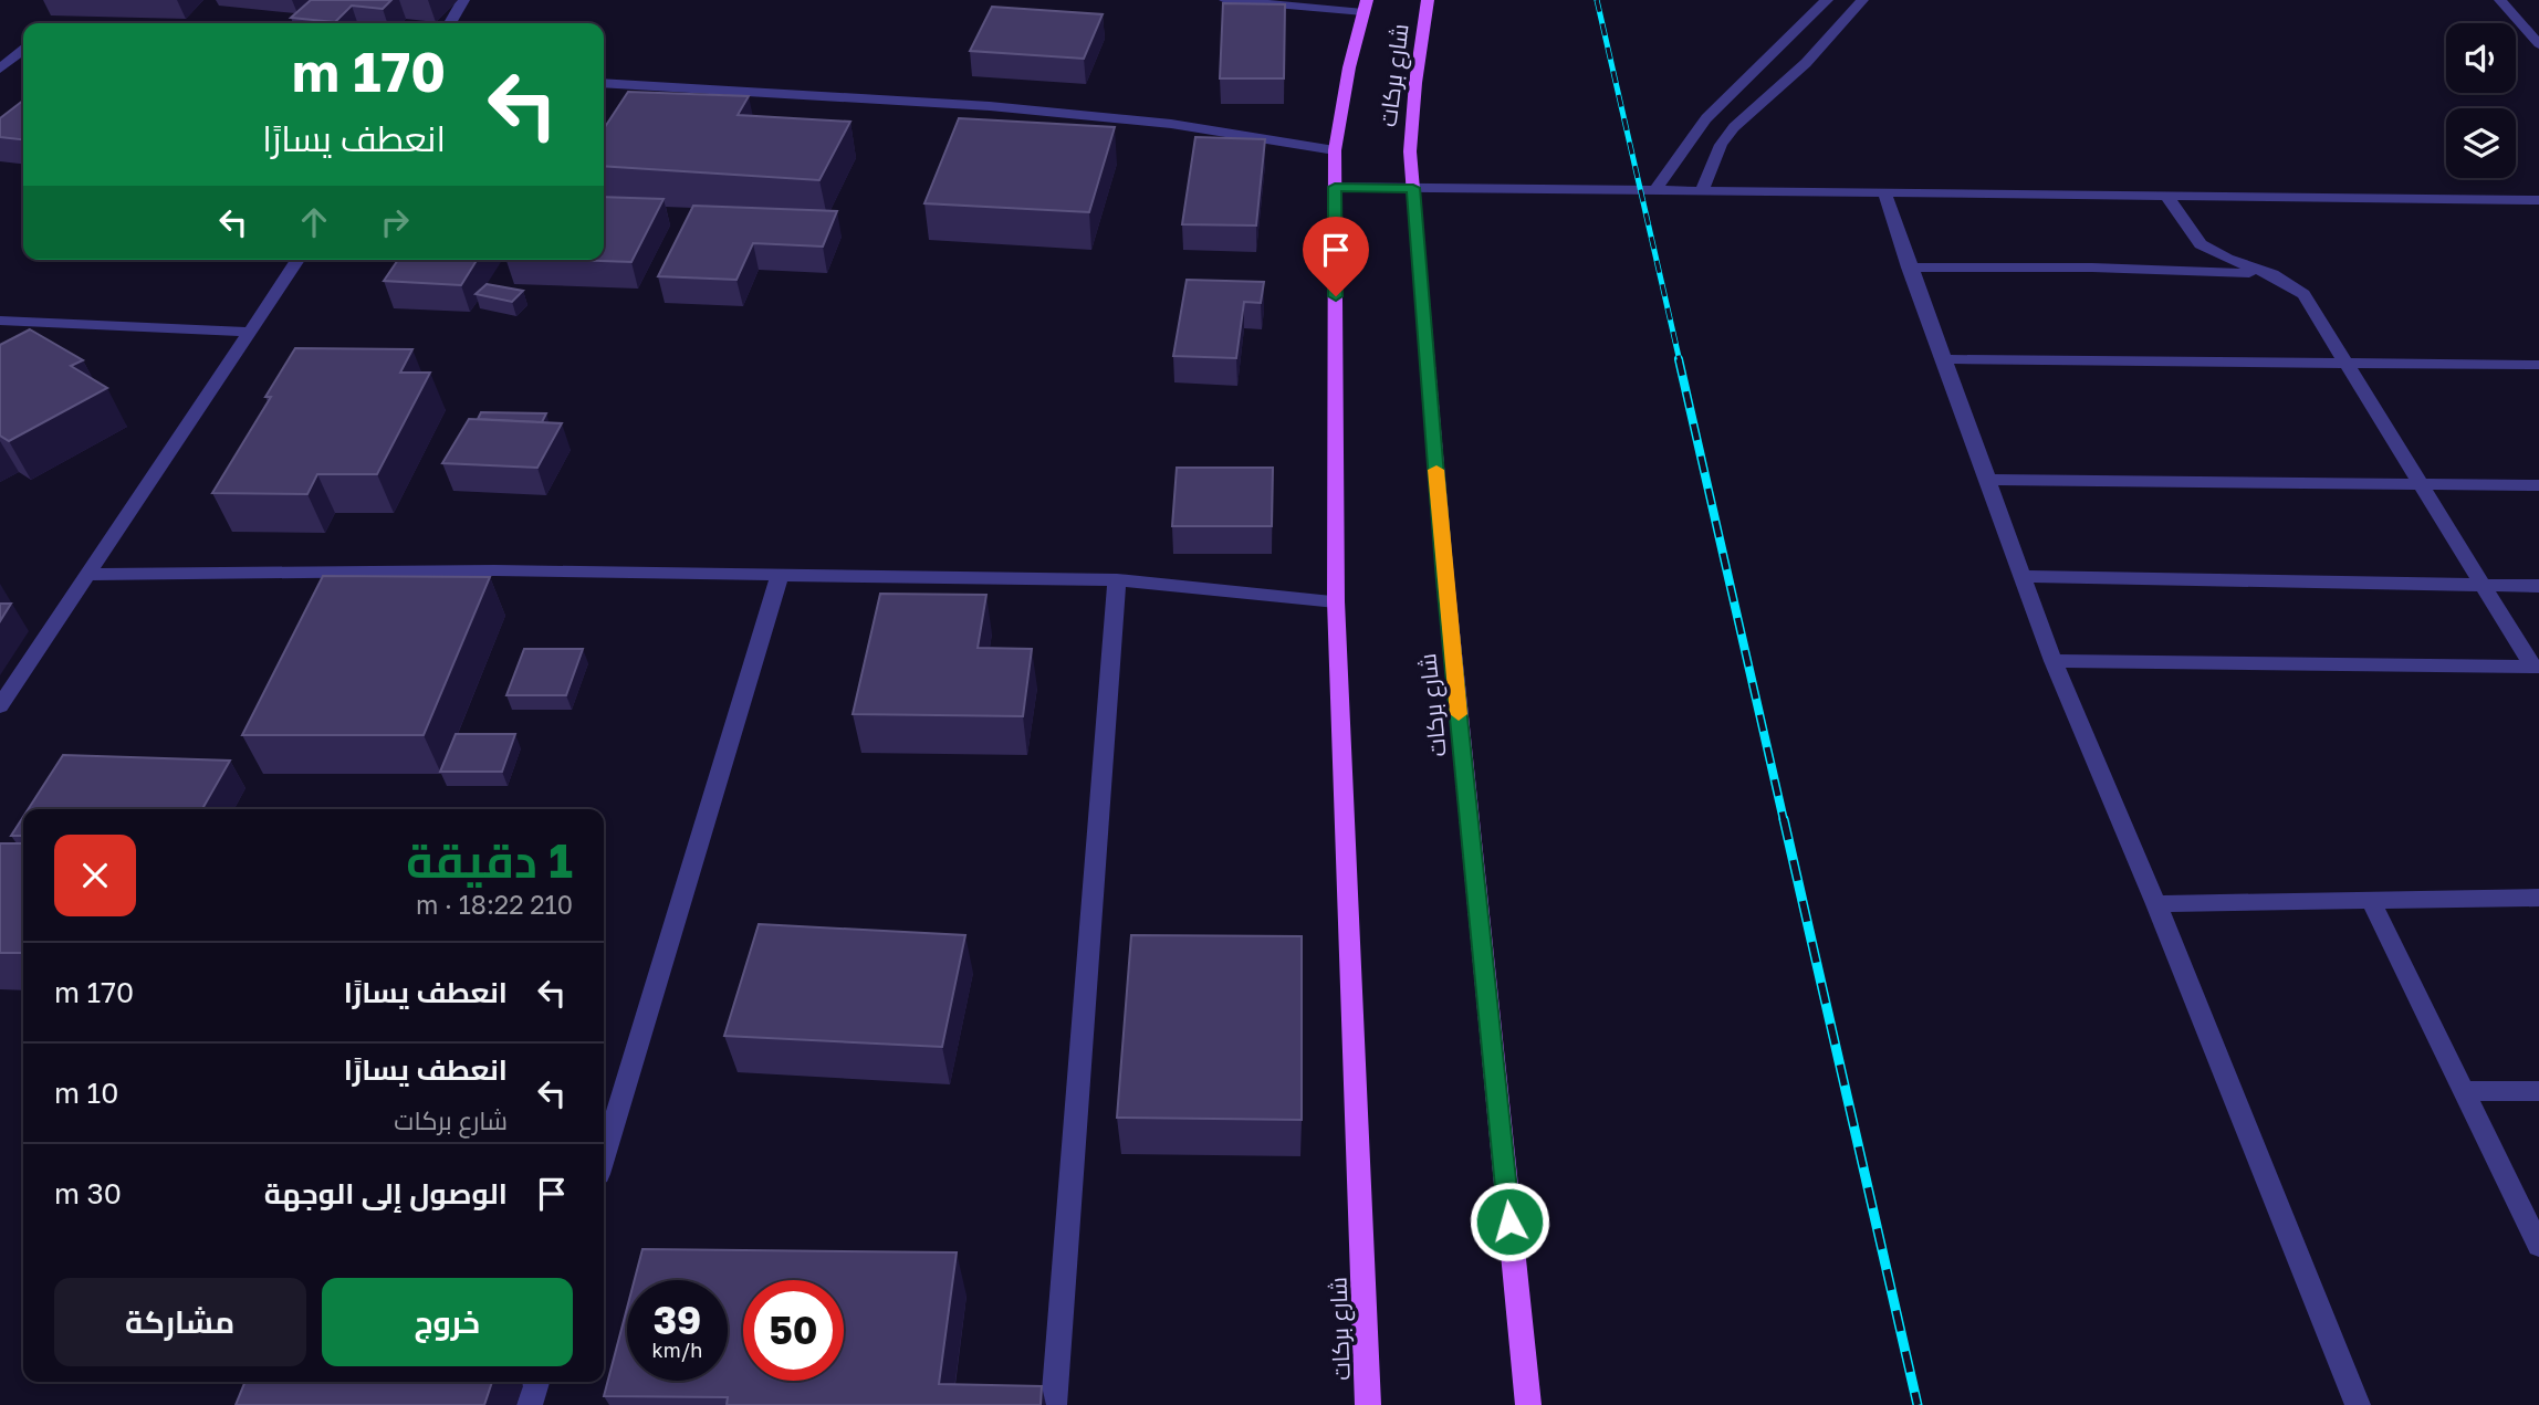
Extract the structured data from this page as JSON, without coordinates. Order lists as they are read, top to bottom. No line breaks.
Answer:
{"streets":{"main road":["شارع بركات"]},"page":{"turn":["170 m","انعطف يسارًا"],"heading":["1 دقيقة","210 m · 18:22"],"list":[{"name":"انعطف يسارًا","value":"170 m"},{"name":"انعطف يسارًا","note":"شارع بركات","value":"10 m"},{"name":"الوصول إلى الوجهة","value":"30 m"}],"buttons":["خروج","مشاركة"],"speed":"39 km/h","limit":"50"}}
